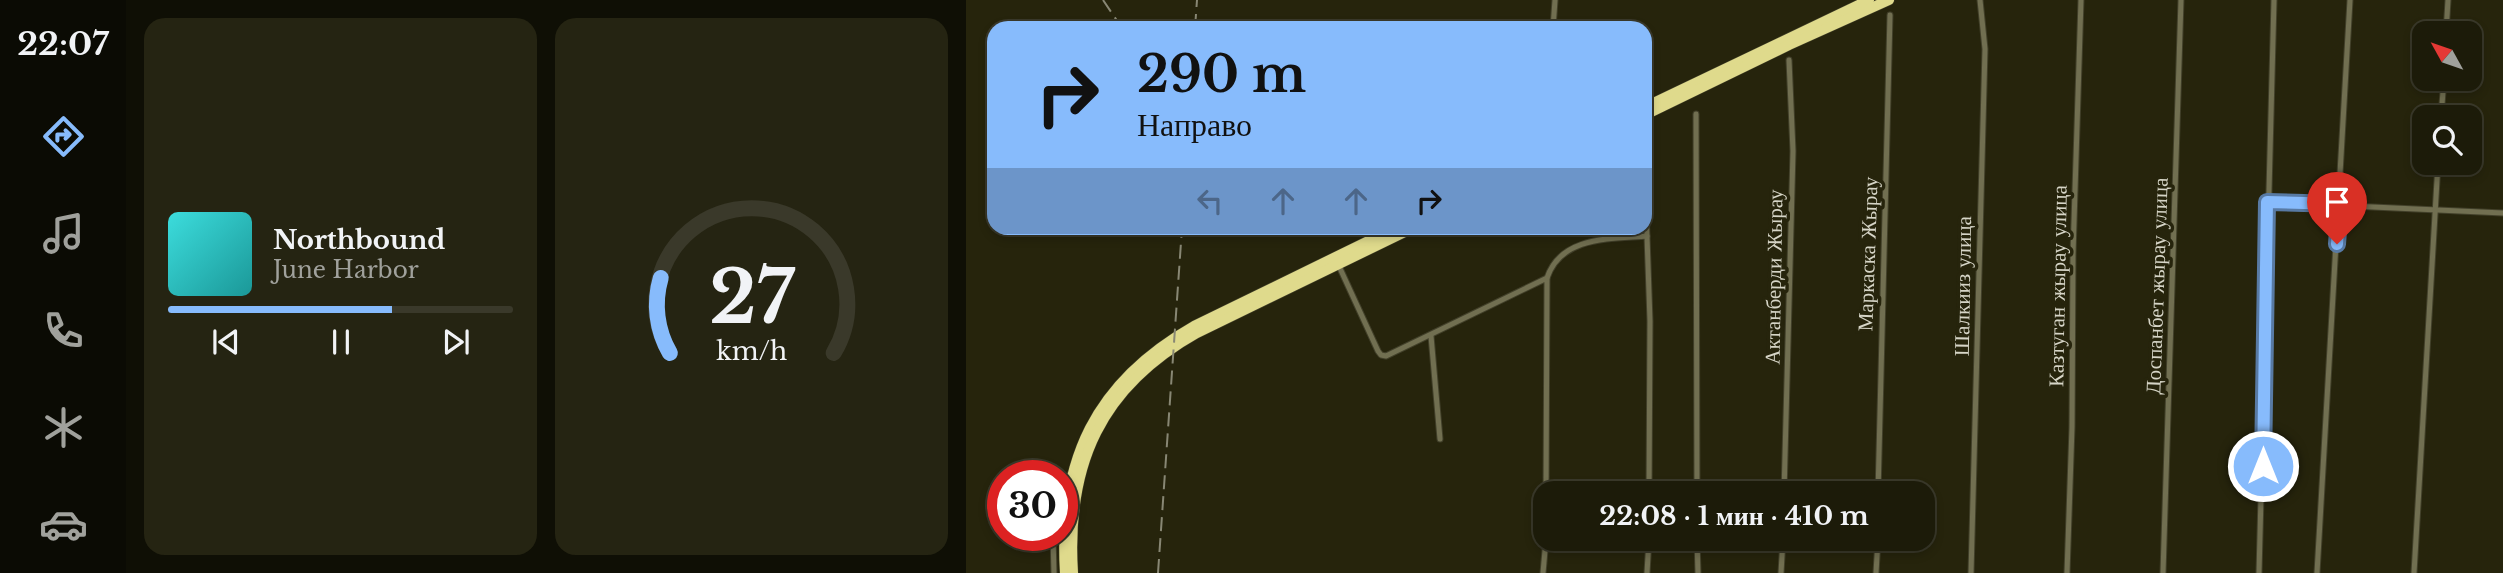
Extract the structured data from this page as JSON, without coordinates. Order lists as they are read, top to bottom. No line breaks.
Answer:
{"streets":{"street":["Маркаска Жырау","Актанберди Жырау","Шалкииз улица","Казтуган жырау улица","Доспанбет жырау улица"]},"north":"top left","page":{"tabs":"22:07","turn":["290 m","Направо"],"song":["Northbound","June Harbor"],"limit":"30","trip":"22:08 · 1 мин · 410 m","gauge":["27","km/h"]}}
